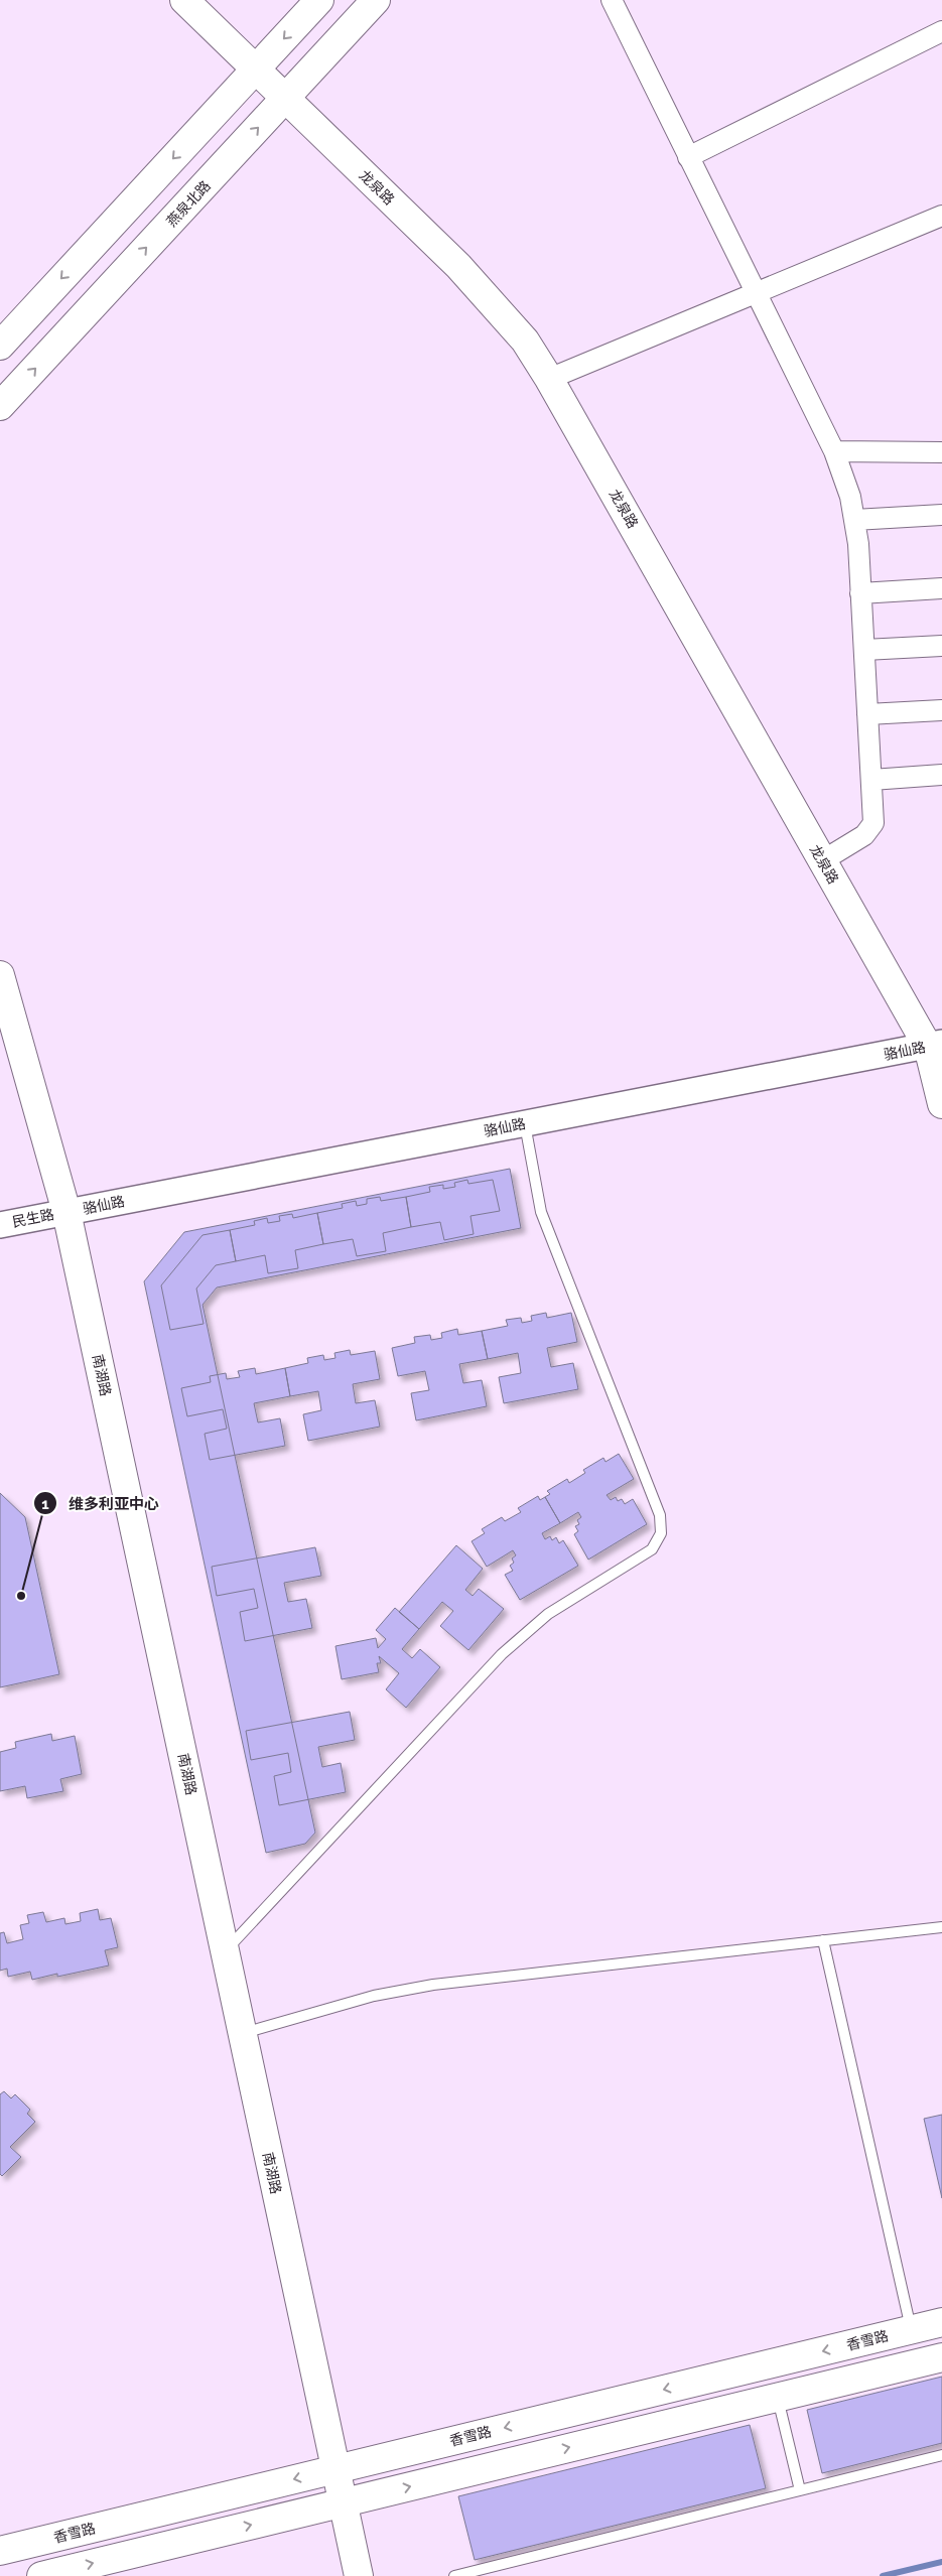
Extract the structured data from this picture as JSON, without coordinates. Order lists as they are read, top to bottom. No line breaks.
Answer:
{"streets":{"main road":["龙泉路","燕泉北路","南湖路","香雪路"],"street":["骆仙路","民生路"]},"crossings":[["龙泉路","燕泉北路"],["龙泉路","骆仙路"],["骆仙路","民生路"],["骆仙路","南湖路"],["民生路","南湖路"],["南湖路","香雪路"]],"places":["维多利亚中心"]}
